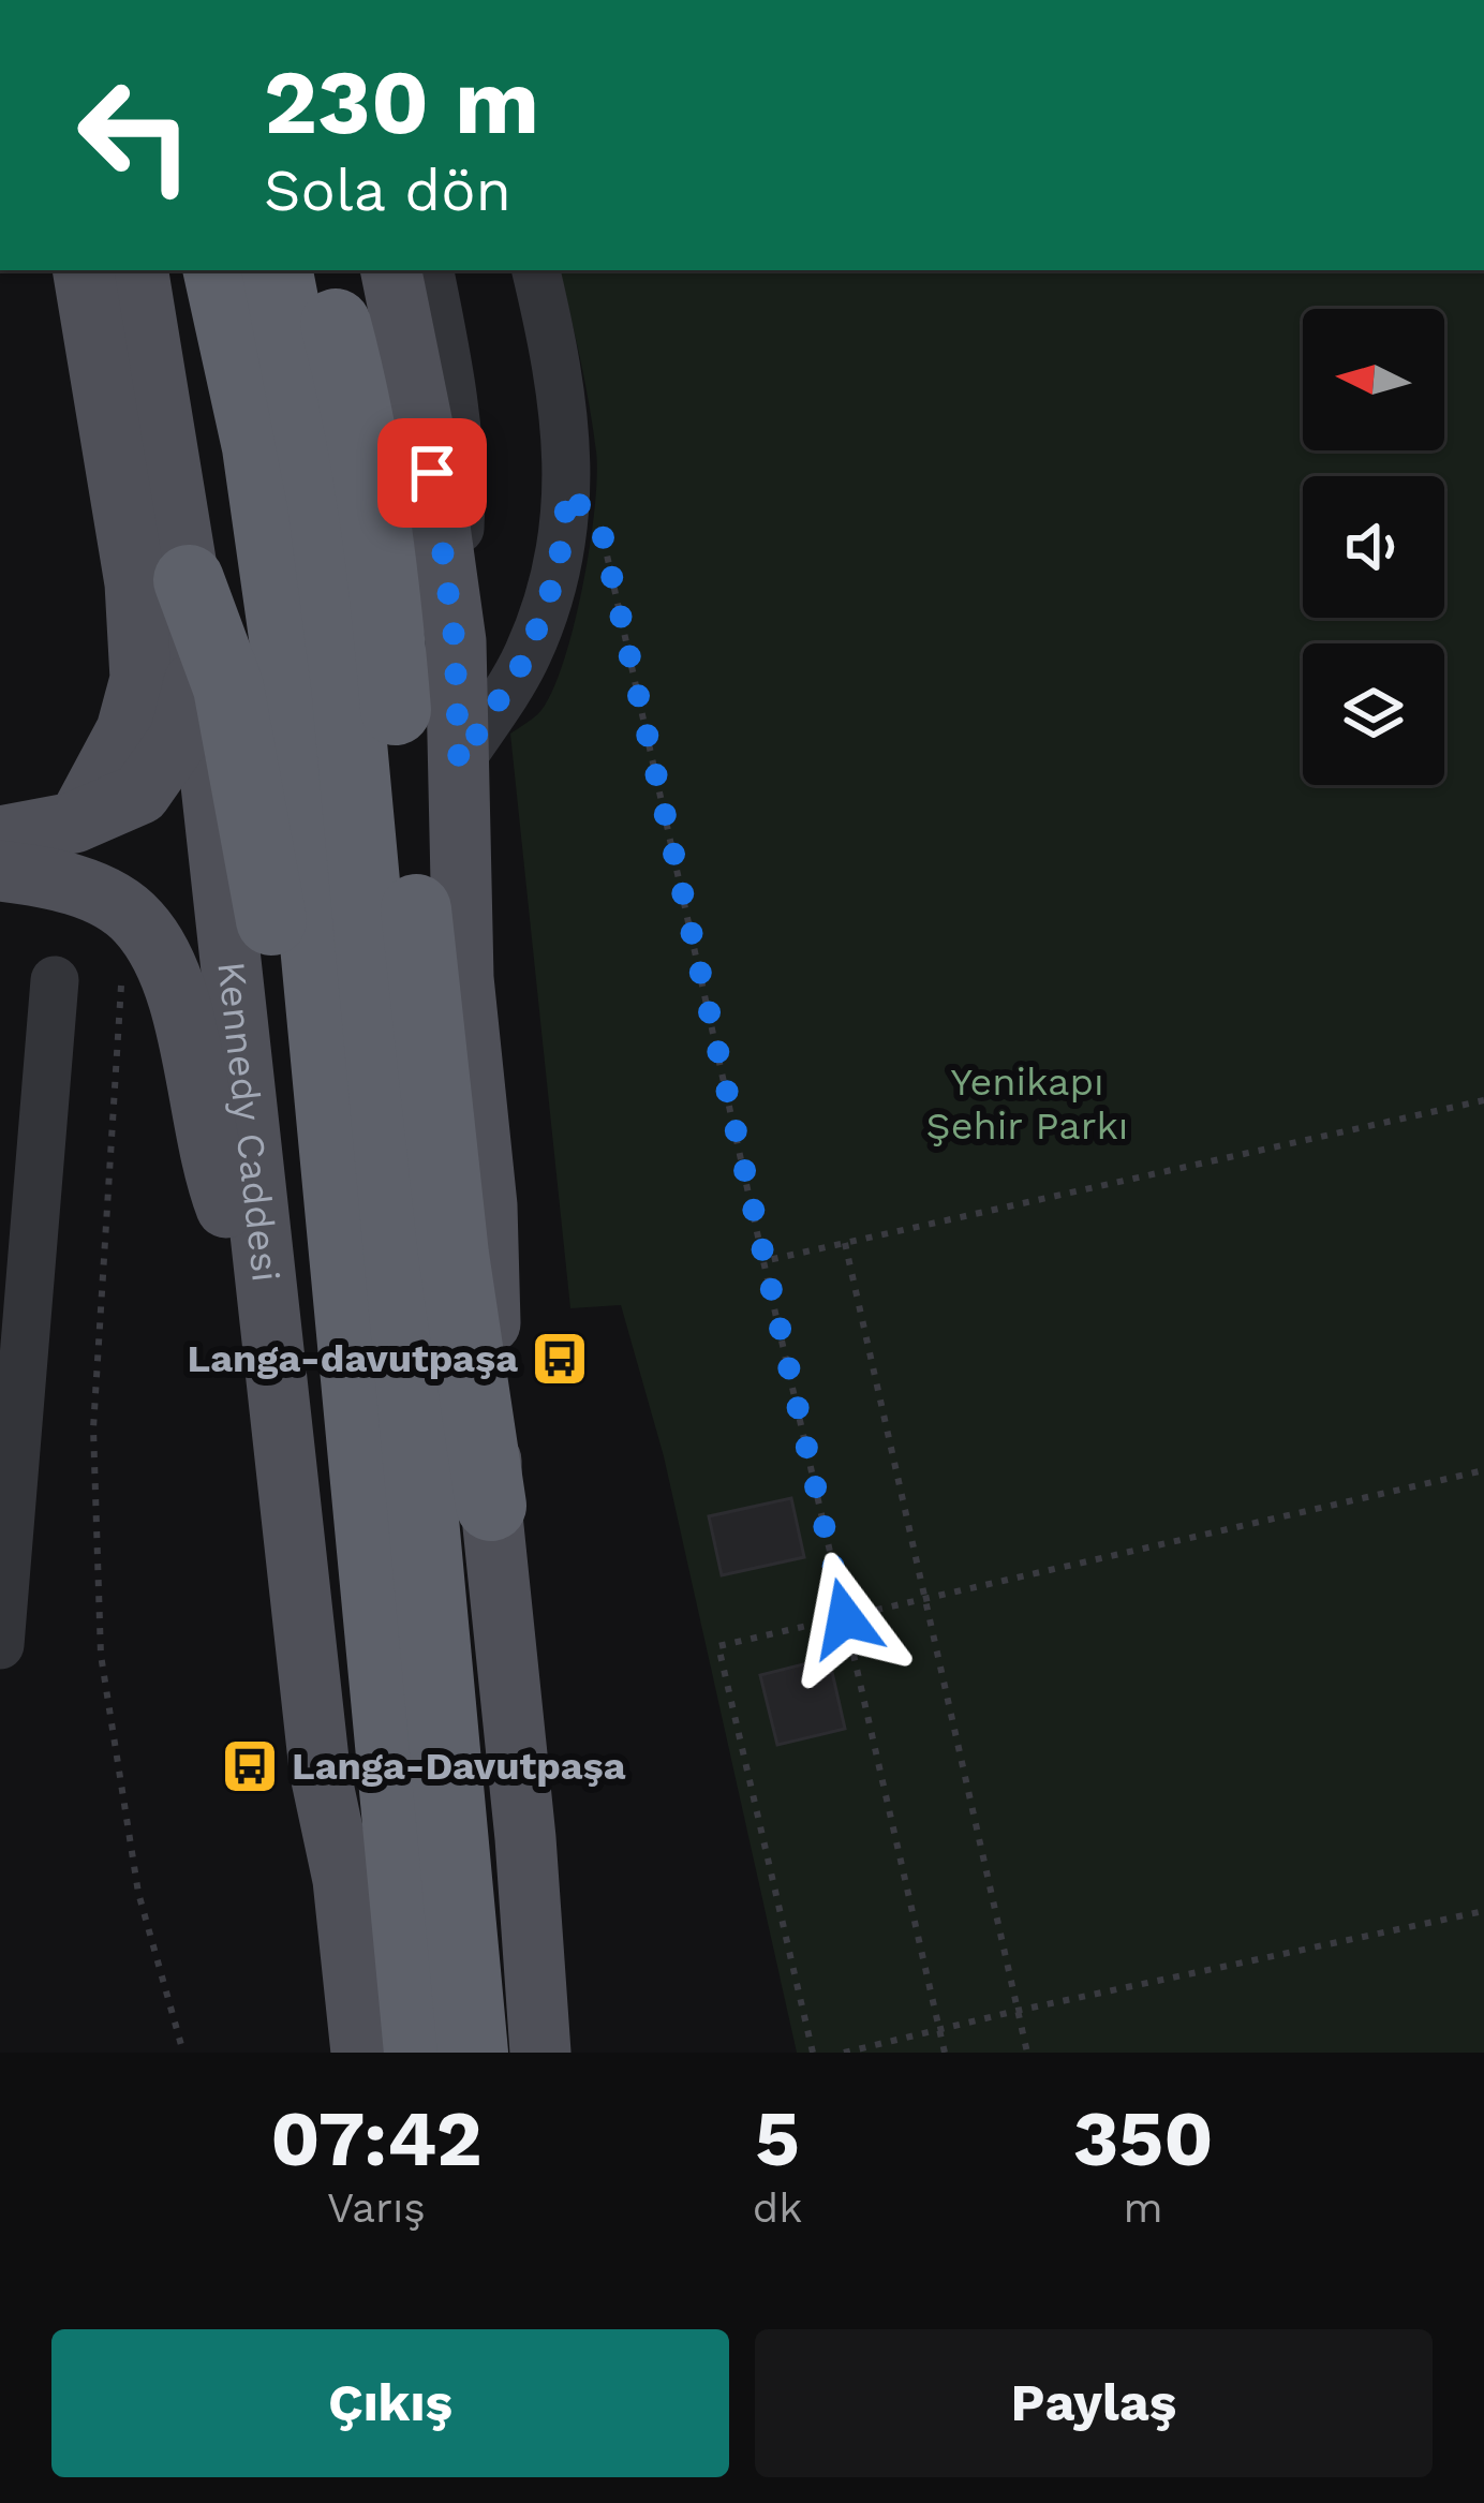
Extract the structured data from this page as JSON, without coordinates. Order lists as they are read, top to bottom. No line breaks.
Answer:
{"streets":{"main road":["Kennedy Caddesi"]},"parks":["Yenikapı Şehir Parkı"],"places":{"bus stop":["Langa-davutpaşa","Langa-Davutpaşa"]},"north":"left","page":{"turn":["230 m","Sola dön"],"eta":["07:42","Varış","5","dk","350","m"],"buttons":["Çıkış","Paylaş"]}}
